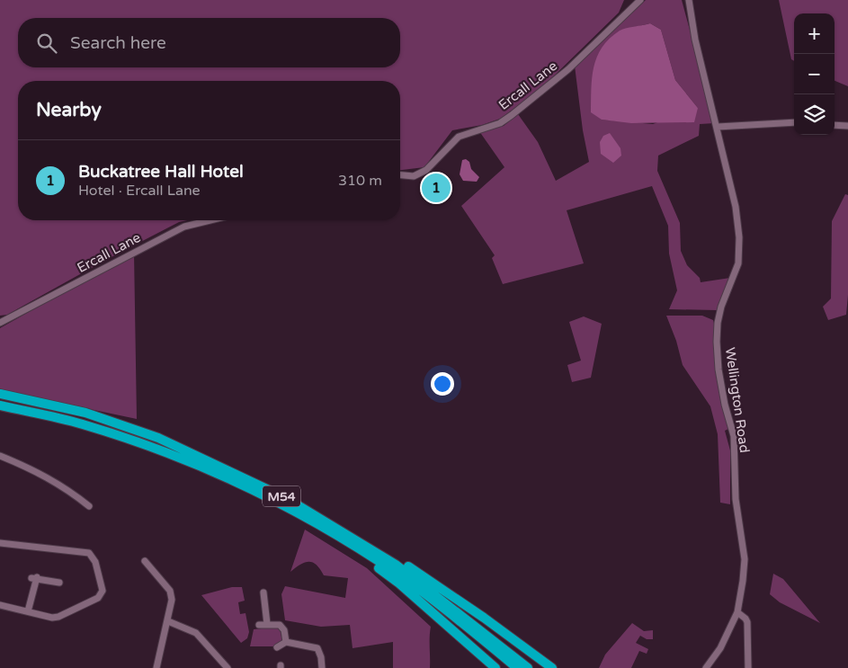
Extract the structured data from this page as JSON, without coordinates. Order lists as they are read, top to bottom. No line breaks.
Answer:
{"streets":{"highway":["M54"],"street":["Ercall Lane","Wellington Road"]},"page":{"map_buttons":["+","−"],"search":"Search here","heading":"Nearby","list":[{"mark":"1","name":"Buckatree Hall Hotel","note":"Hotel · Ercall Lane","value":"310 m"}],"pins":"1"}}
